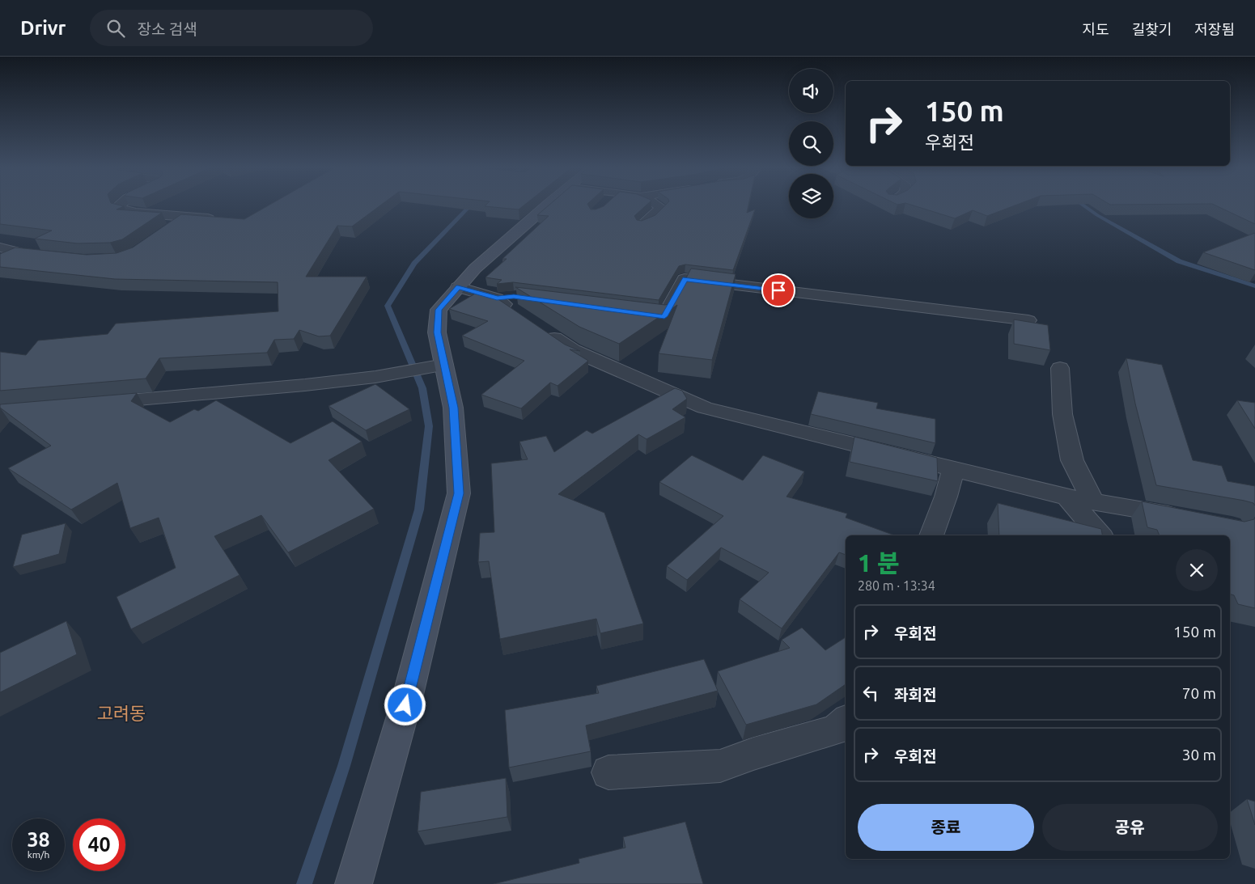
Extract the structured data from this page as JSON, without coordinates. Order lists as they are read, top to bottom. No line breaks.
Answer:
{"districts":["고려동"],"page":{"header":"Drivr","search":"장소 검색","nav":["지도","길찾기","저장됨"],"turn":["150 m","우회전"],"heading":["1 분","280 m · 13:34"],"list":[{"name":"우회전","value":"150 m"},{"name":"좌회전","value":"70 m"},{"name":"우회전","value":"30 m"}],"buttons":["종료","공유"],"speed":"38 km/h","limit":"40"}}
